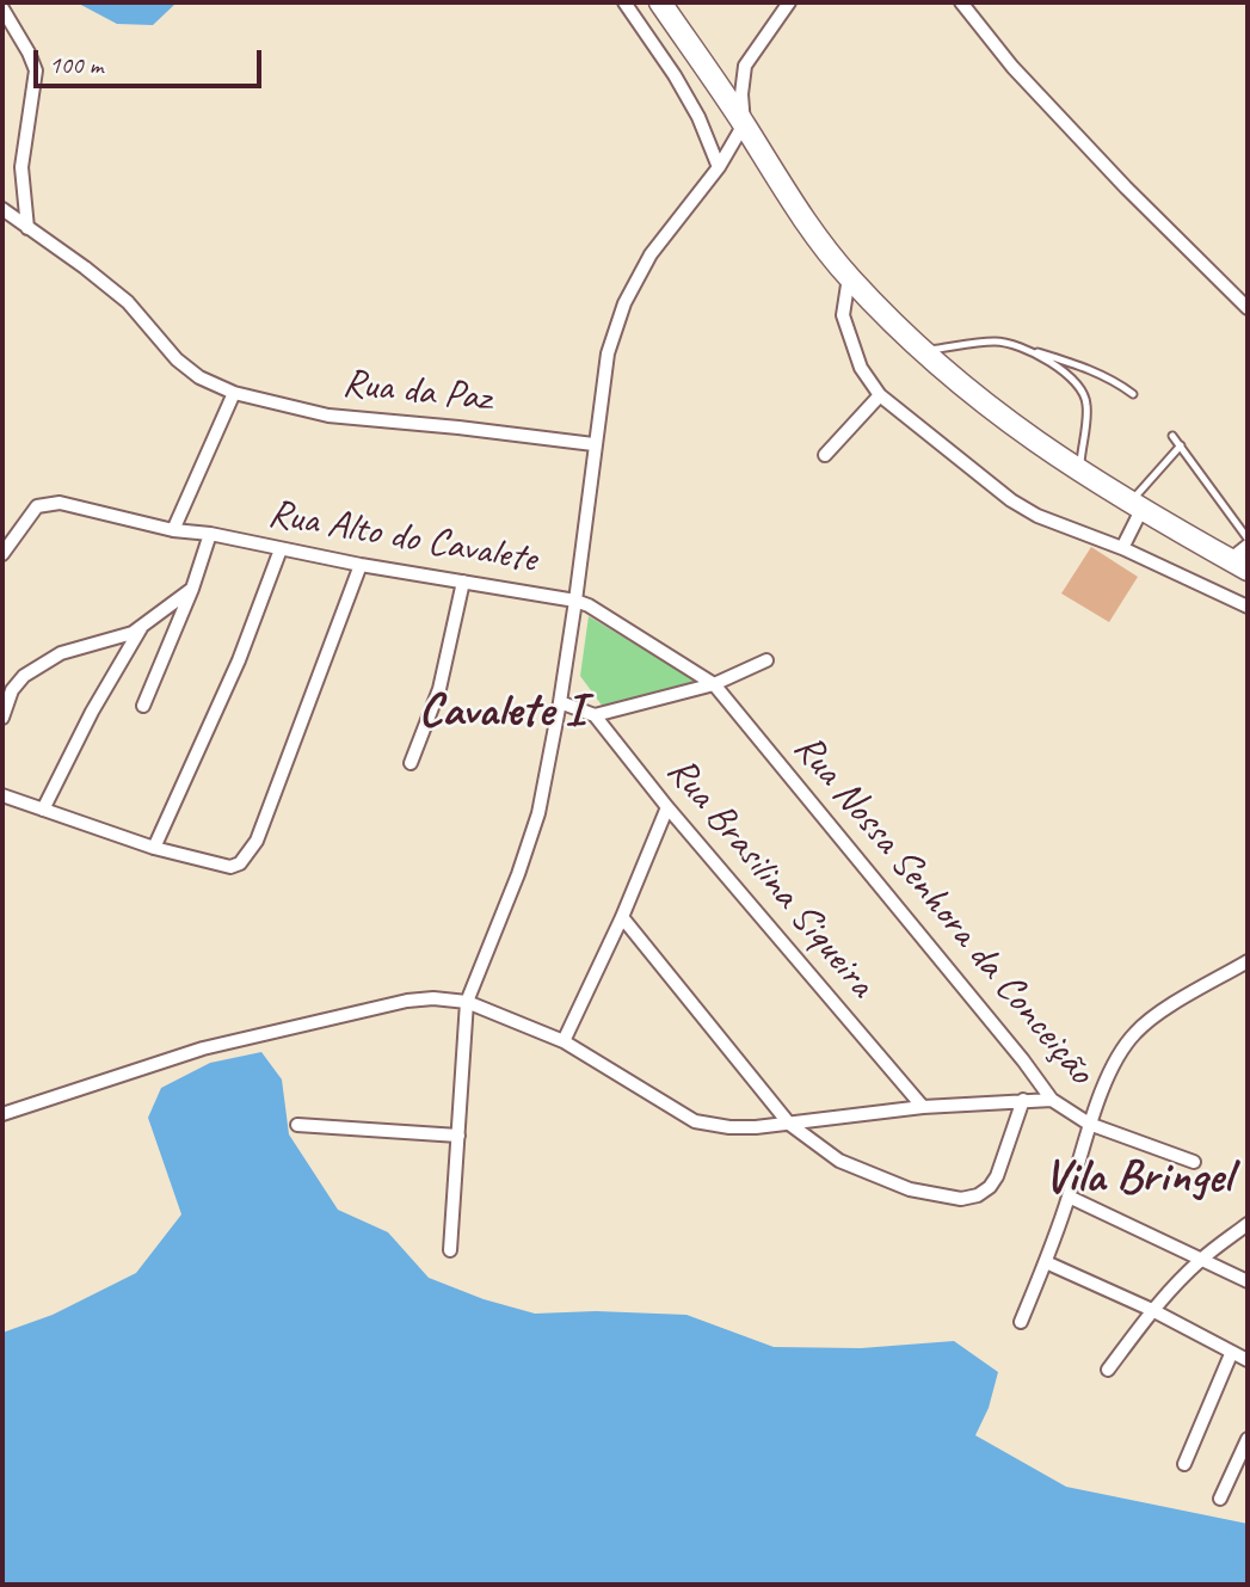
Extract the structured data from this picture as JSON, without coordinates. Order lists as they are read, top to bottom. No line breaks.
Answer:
{"streets":{"street":["Rua da Paz","Rua Alto do Cavalete","Rua Brasilina Siqueira","Rua Nossa Senhora da Conceição"]},"crossings":[["Rua Alto do Cavalete","Rua Nossa Senhora da Conceição"]],"districts":["Cavalete I","Vila Bringel"],"scale_bar":"100 m"}
